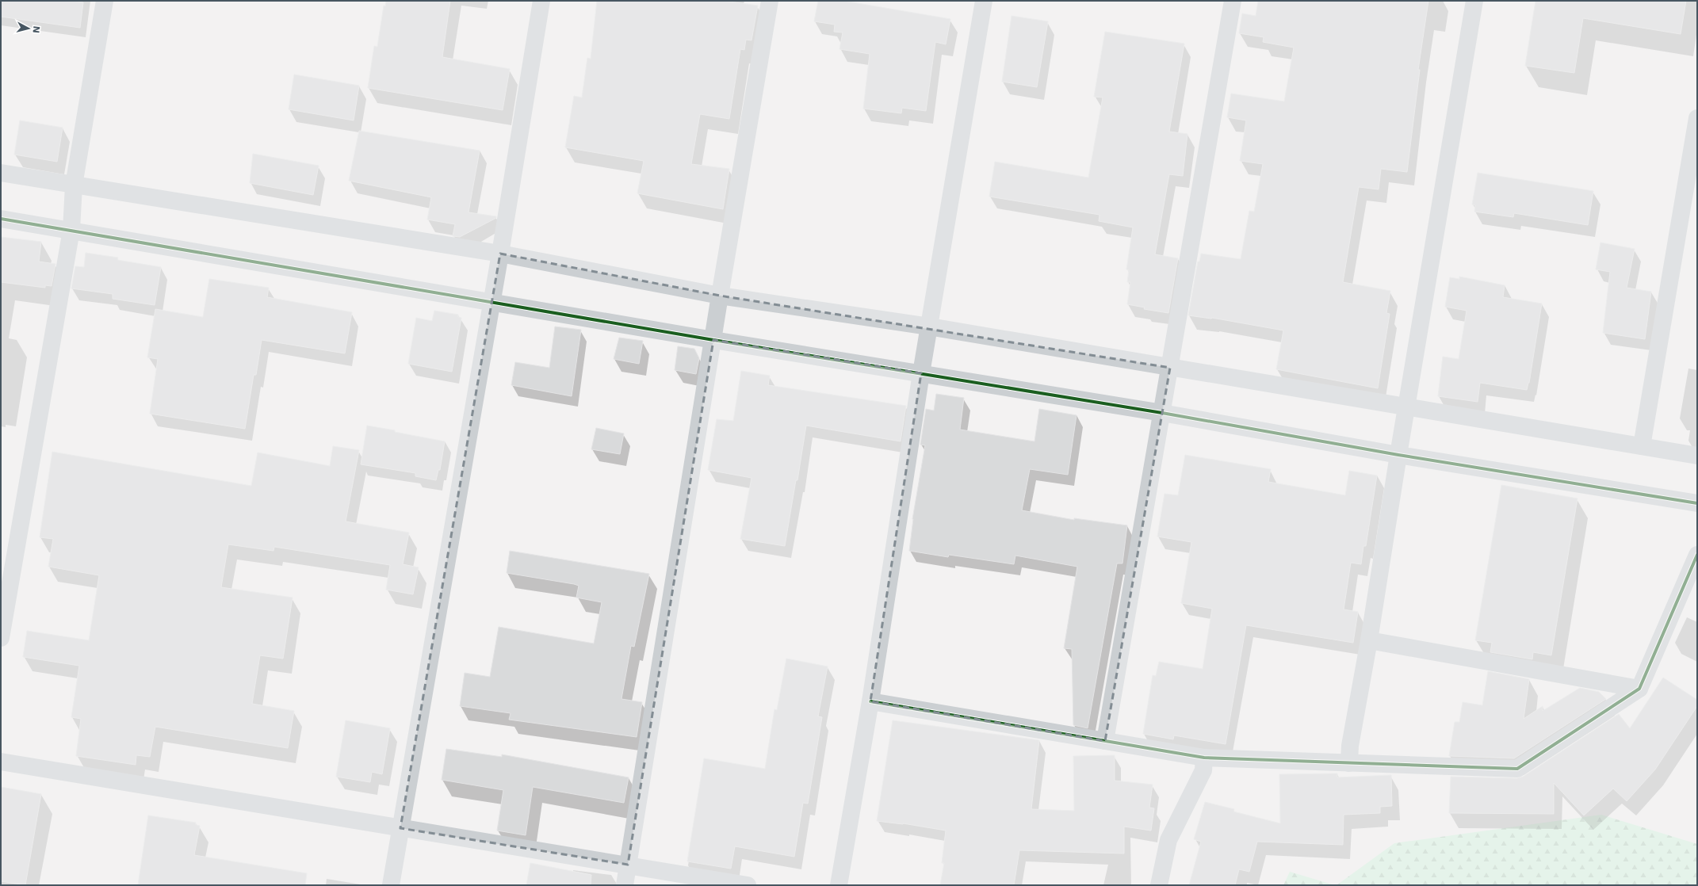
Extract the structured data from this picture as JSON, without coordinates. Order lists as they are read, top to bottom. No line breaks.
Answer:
{"north":"right"}
